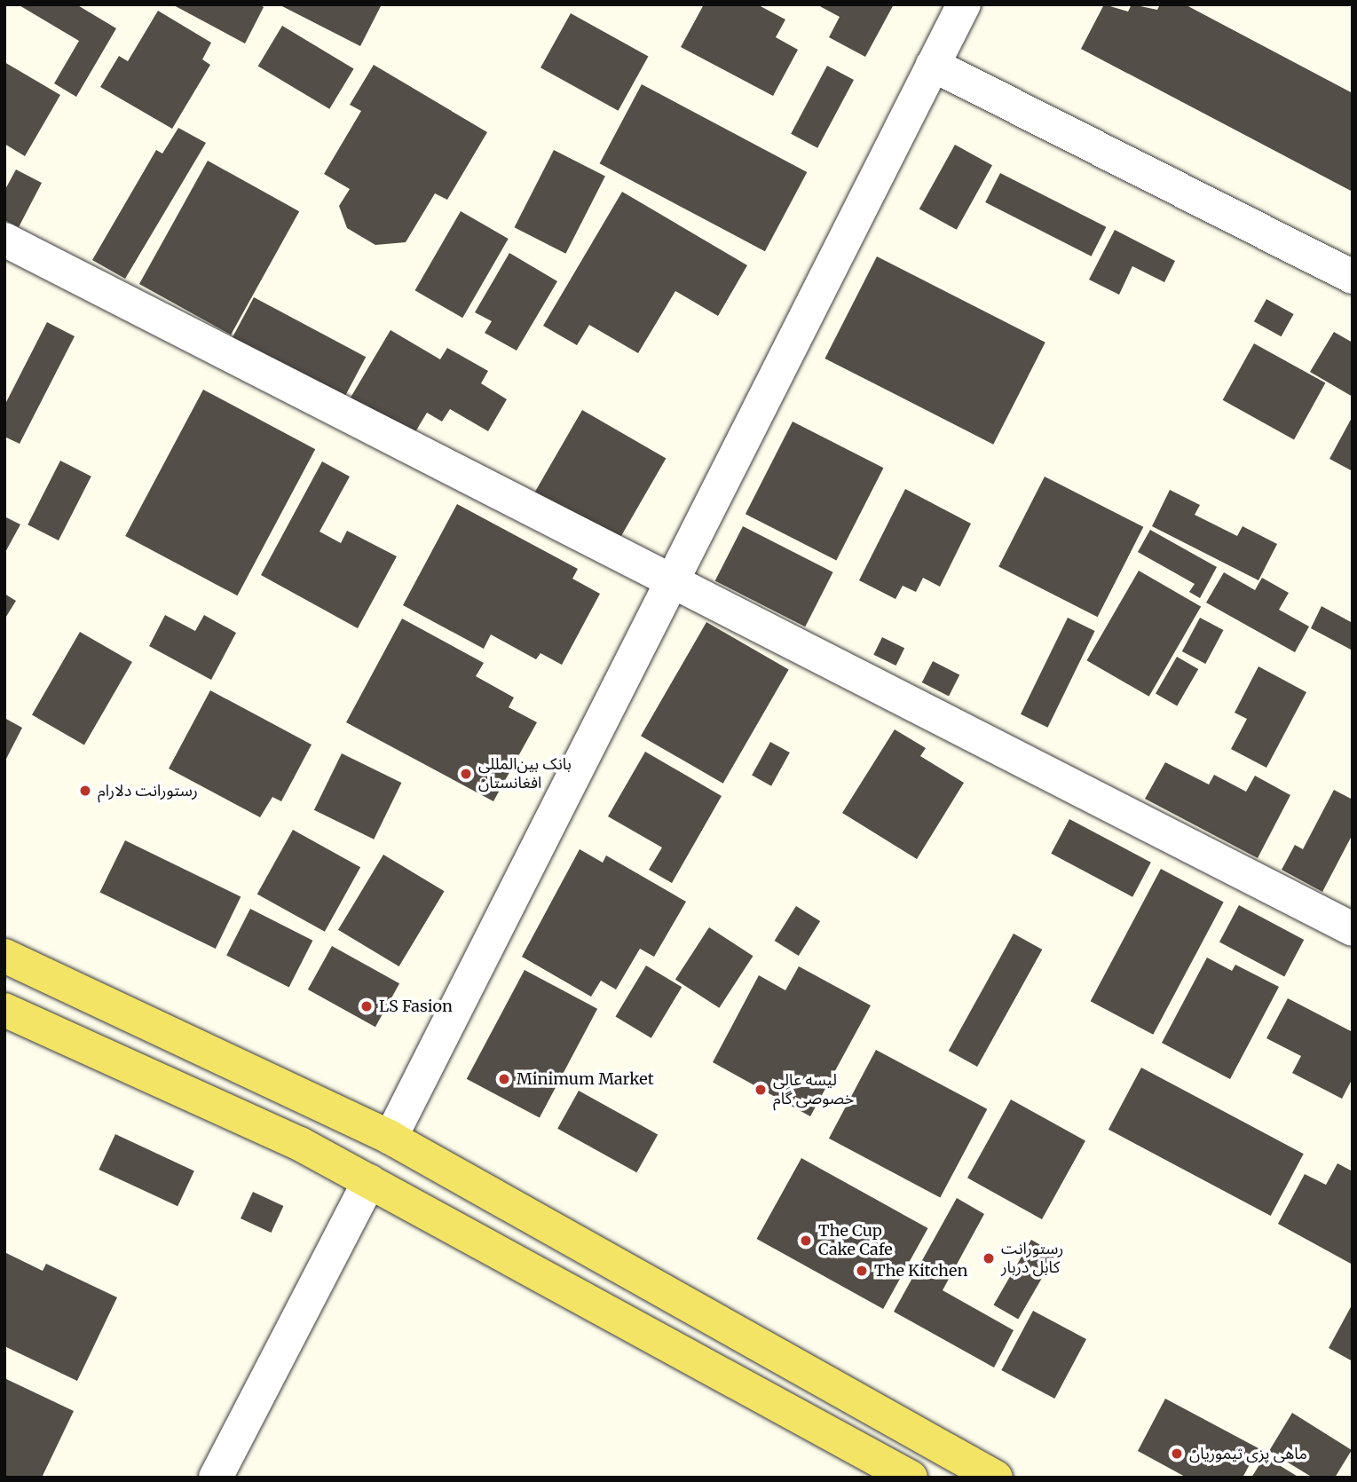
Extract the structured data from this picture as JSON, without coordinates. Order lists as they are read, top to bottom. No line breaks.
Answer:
{"places":["بانک بین‌المللی افغانستان","رستورانت دلارام","LS Fasion","Minimum Market","لیسه عالی خصوصی گام","The Cup Cake Cafe","رستورانت کابل دربار","The Kitchen","ماهی پزی تیموریان"]}
